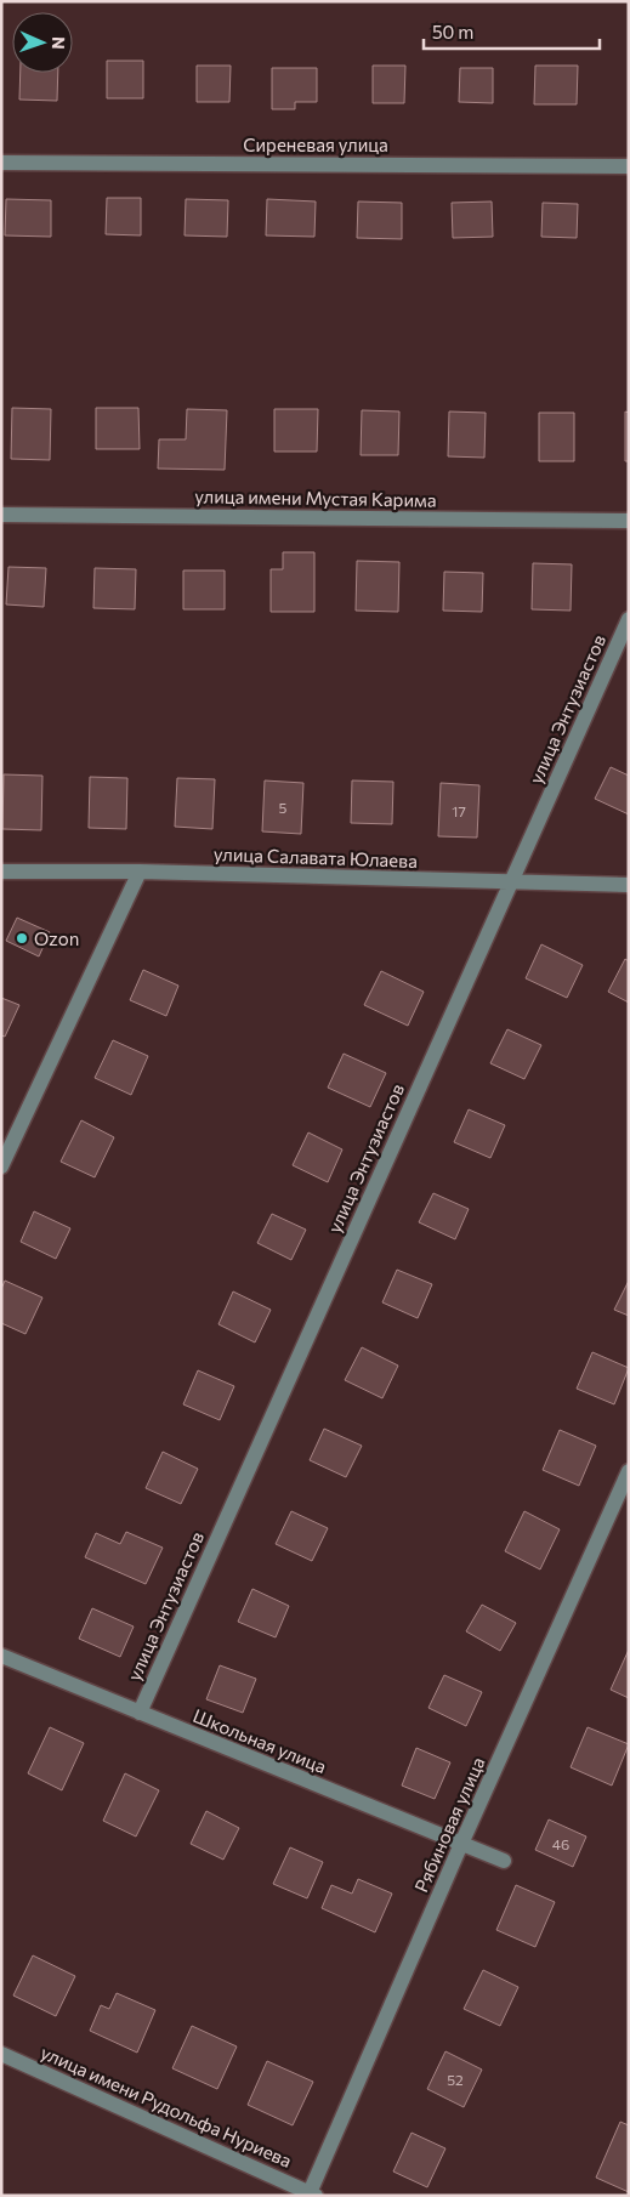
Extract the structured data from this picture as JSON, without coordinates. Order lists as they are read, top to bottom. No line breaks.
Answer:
{"streets":{"street":["Сиреневая улица","улица имени Мустая Карима","улица Энтузиастов","улица Салавата Юлаева","Школьная улица","Рябиновая улица","улица имени Рудольфа Нуриева"]},"crossings":[["улица Энтузиастов","улица Салавата Юлаева"],["улица Энтузиастов","Школьная улица"],["Школьная улица","Рябиновая улица"],["Рябиновая улица","улица имени Рудольфа Нуриева"]],"places":["Ozon"],"house_numbers":["5","17","46","52"],"scale_bar":"50 m","north":"right"}
